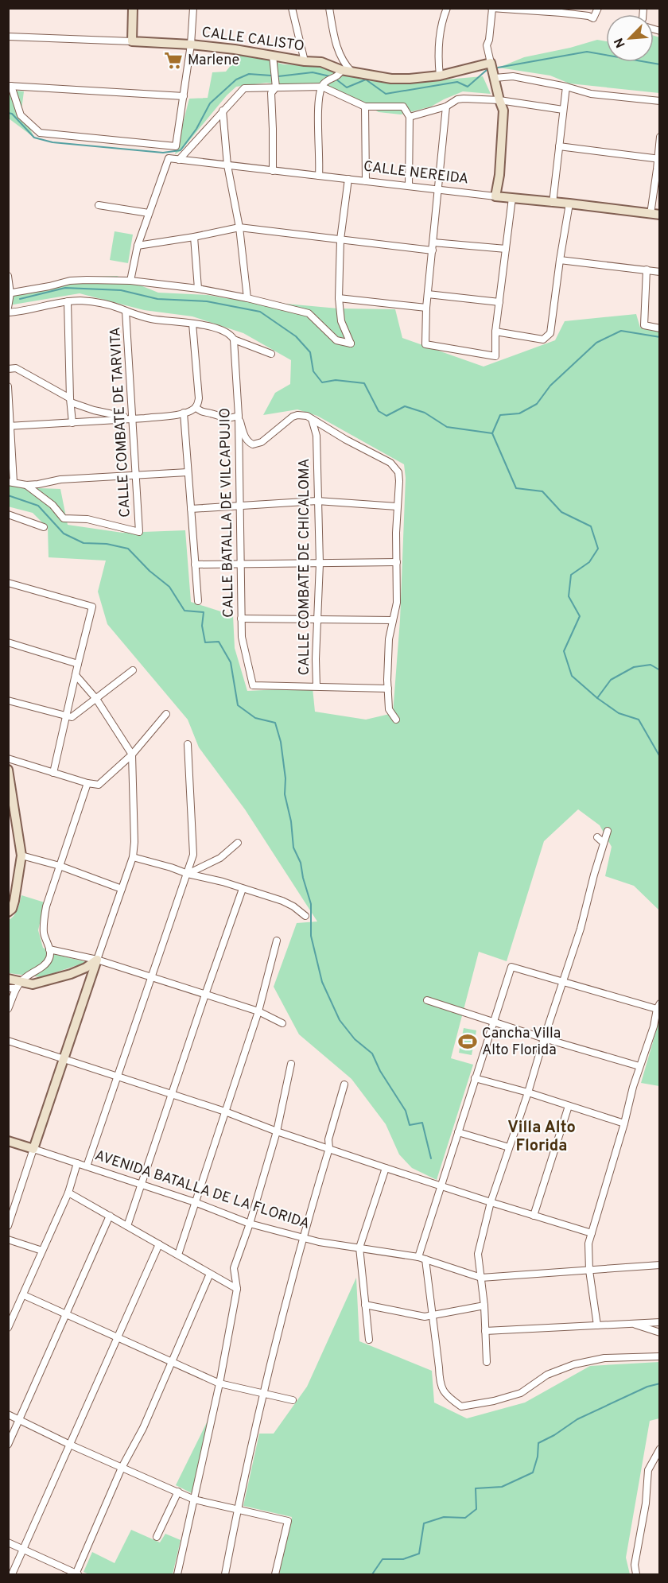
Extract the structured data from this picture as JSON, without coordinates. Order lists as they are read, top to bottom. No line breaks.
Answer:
{"streets":{"street":["CALLE CALISTO","CALLE NEREIDA","CALLE COMBATE DE TARVITA","CALLE BATALLA DE VILCAPUJIO","CALLE COMBATE DE CHICALOMA","AVENIDA BATALLA DE LA FLORIDA"]},"crossings":[["CALLE BATALLA DE VILCAPUJIO","CALLE COMBATE DE CHICALOMA"]],"districts":["Villa Alto Florida"],"places":{"supermarket":["Marlene"],"sports":["Cancha Villa Alto Florida"]},"north":"bottom left"}
